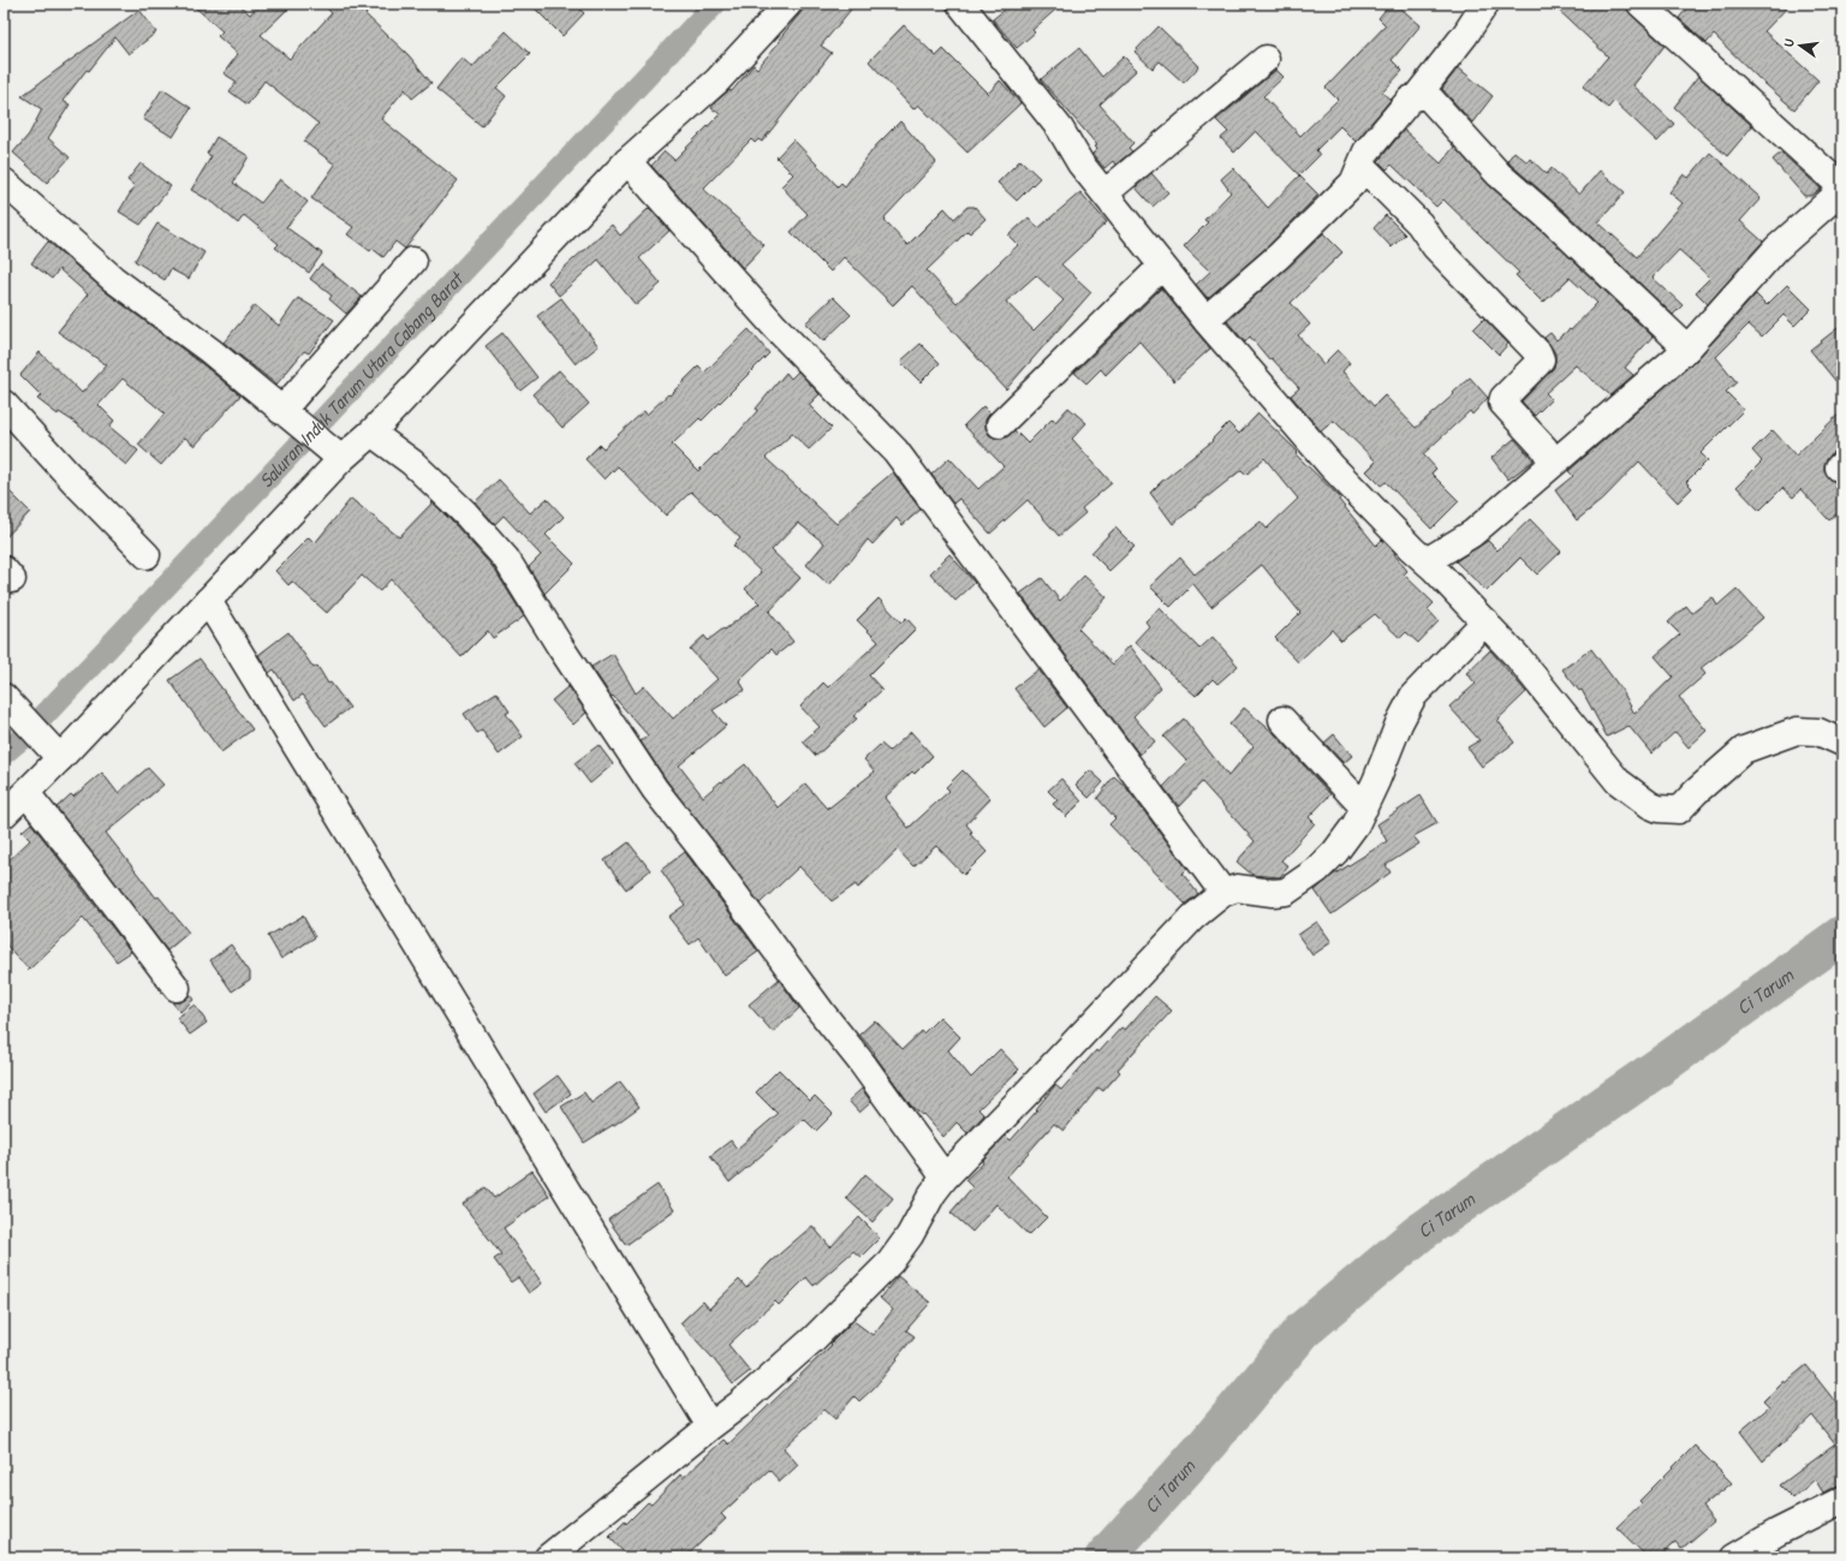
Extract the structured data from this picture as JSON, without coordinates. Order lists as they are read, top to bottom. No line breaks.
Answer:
{"water":["Saluran Induk Tarum Utara Cabang Barat","Ci Tarum"],"north":"left"}
